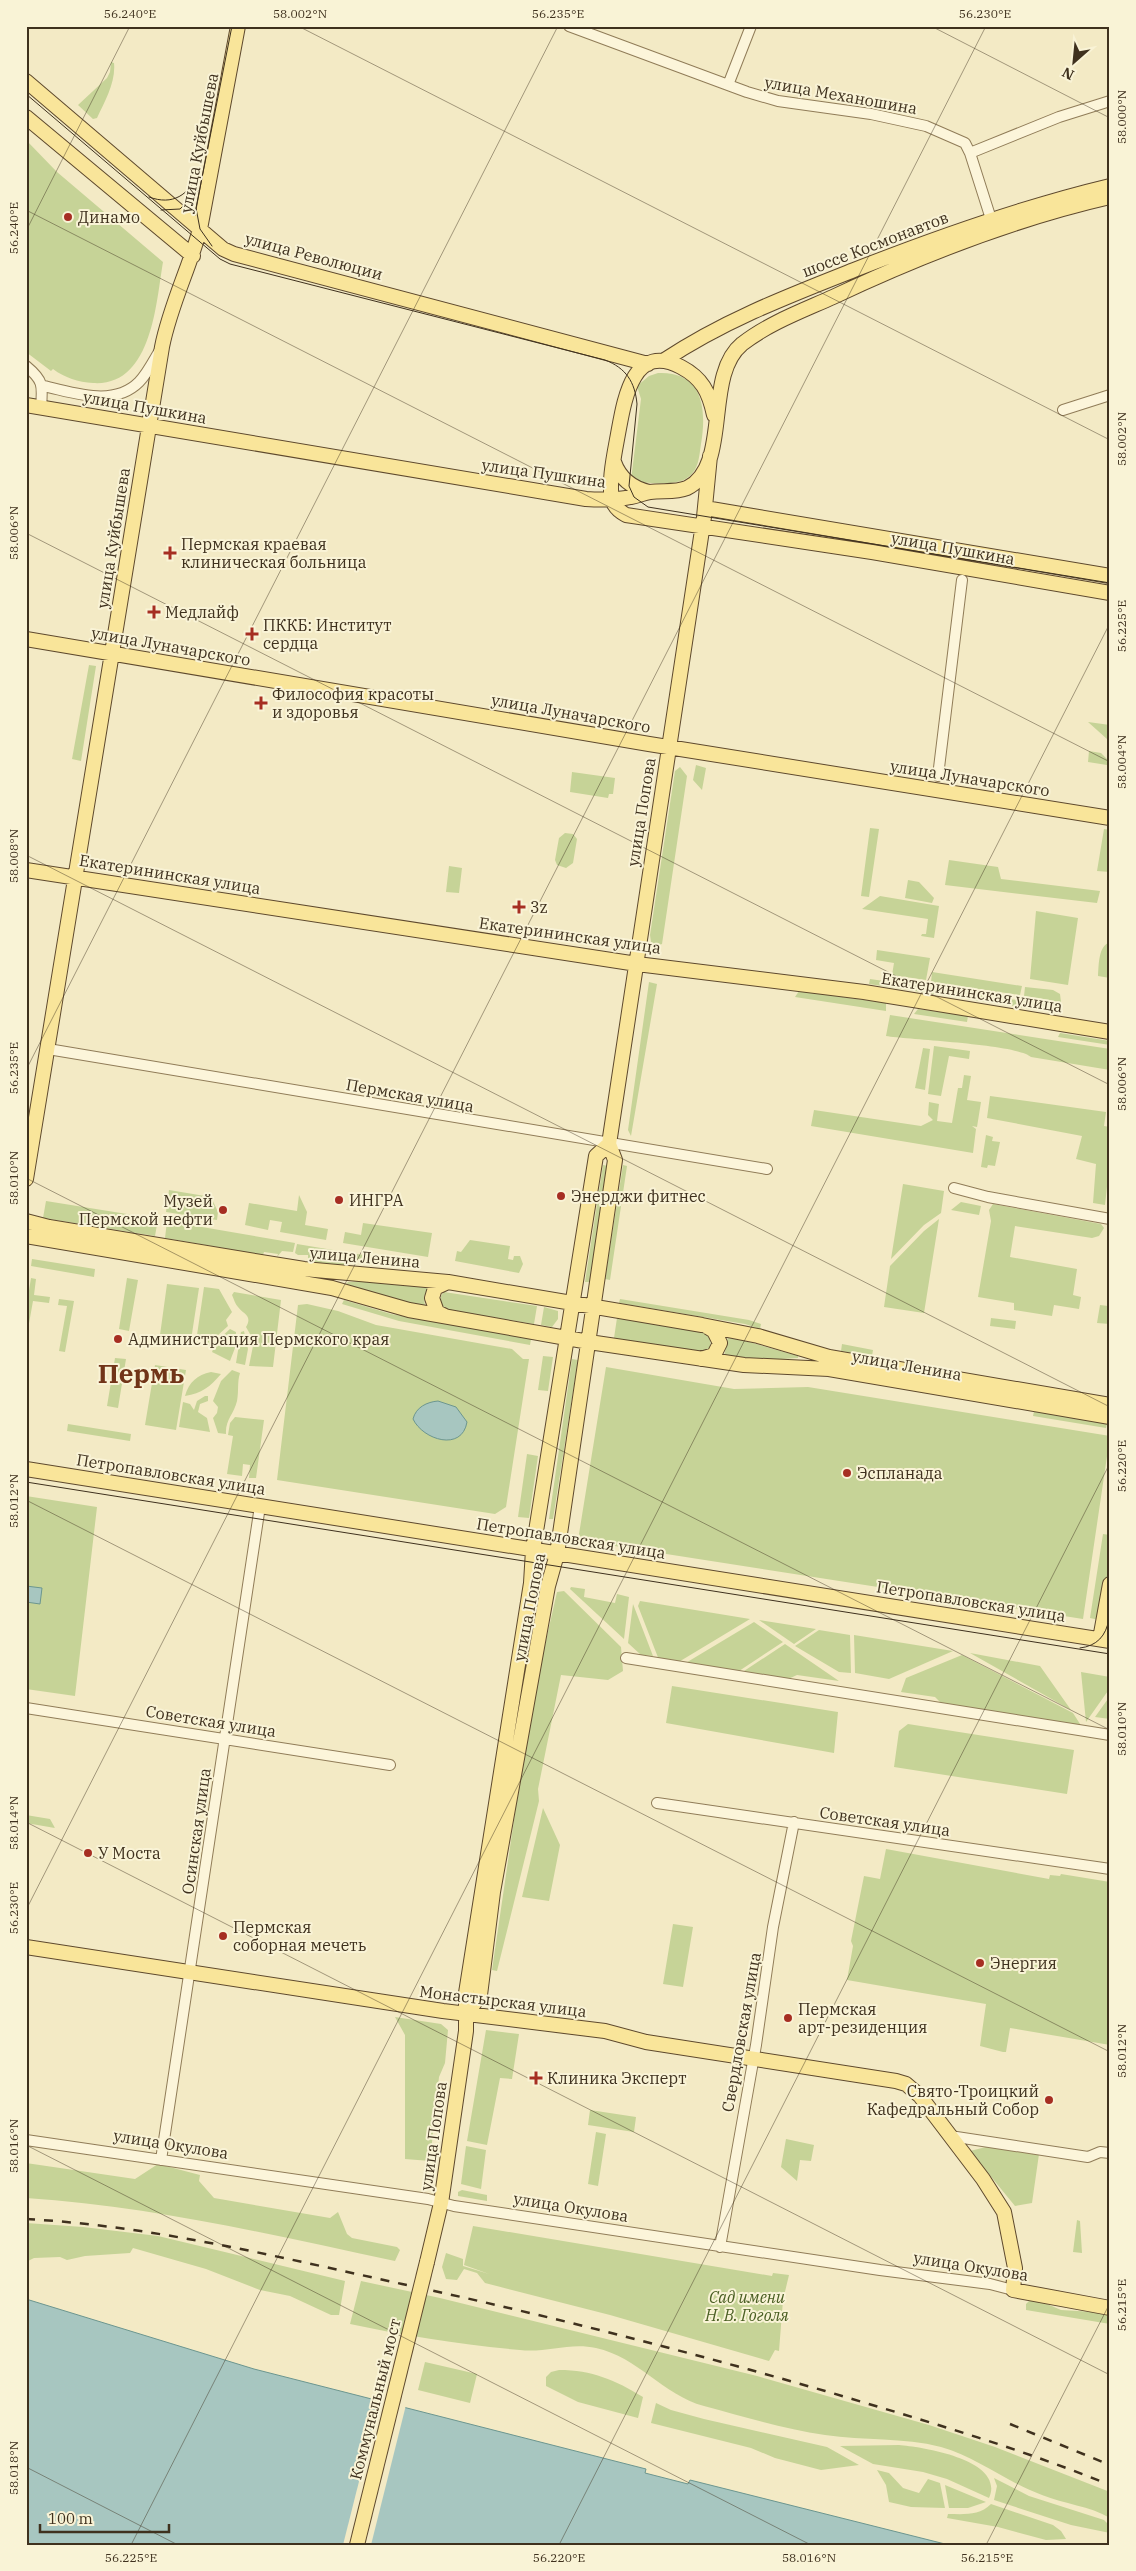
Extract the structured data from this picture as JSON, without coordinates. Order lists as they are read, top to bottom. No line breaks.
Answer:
{"streets":{"main road":["улица Куйбышева","шоссе Космонавтов","улица Революции","улица Пушкина","улица Луначарского","улица Попова","Екатерининская улица","улица Ленина","Петропавловская улица","Монастырская улица","улица Окулова","Коммунальный мост"],"street":["улица Механошина","Пермская улица","Советская улица","Осинская улица","Свердловская улица"]},"crossings":[["улица Куйбышева","улица Революции"],["улица Куйбышева","улица Пушкина"],["улица Куйбышева","улица Луначарского"],["улица Куйбышева","Екатерининская улица"],["улица Куйбышева","Пермская улица"],["шоссе Космонавтов","улица Революции"],["шоссе Космонавтов","улица Попова"],["улица Революции","улица Попова"],["улица Пушкина","улица Попова"],["улица Луначарского","улица Попова"],["улица Попова","Екатерининская улица"],["улица Попова","Пермская улица"],["улица Попова","улица Ленина"],["улица Попова","Петропавловская улица"],["улица Попова","Монастырская улица"],["улица Попова","улица Окулова"],["улица Попова","Коммунальный мост"],["Петропавловская улица","Осинская улица"],["Советская улица","Осинская улица"],["Советская улица","Свердловская улица"],["Осинская улица","Монастырская улица"],["Осинская улица","улица Окулова"],["Монастырская улица","Свердловская улица"],["Монастырская улица","улица Окулова"],["Свердловская улица","улица Окулова"]],"districts":["Пермь"],"parks":["Сад имени Н. В. Гоголя"],"places":{"other":["Динамо","Энерджи фитнес","ИНГРА","Музей Пермской нефти","Администрация Пермского края","Эспланада","У Моста","Пермская соборная мечеть","Энергия","Пермская арт-резиденция","Свято-Троицкий Кафедральный Собор"],"health":["Пермская краевая клиническая больница","Медлайф","ПККБ: Институт сердца","Философия красоты и здоровья","3z","Клиника Эксперт"]},"scale_bar":"100 m","north":"bottom left","coordinates":["56.240°E","58.002°N","56.235°E","56.230°E","58.000°N","58.006°N","56.225°E","58.004°N","58.008°N","58.010°N","56.220°E","58.012°N","58.014°N","58.016°N","56.215°E","58.018°N"]}
